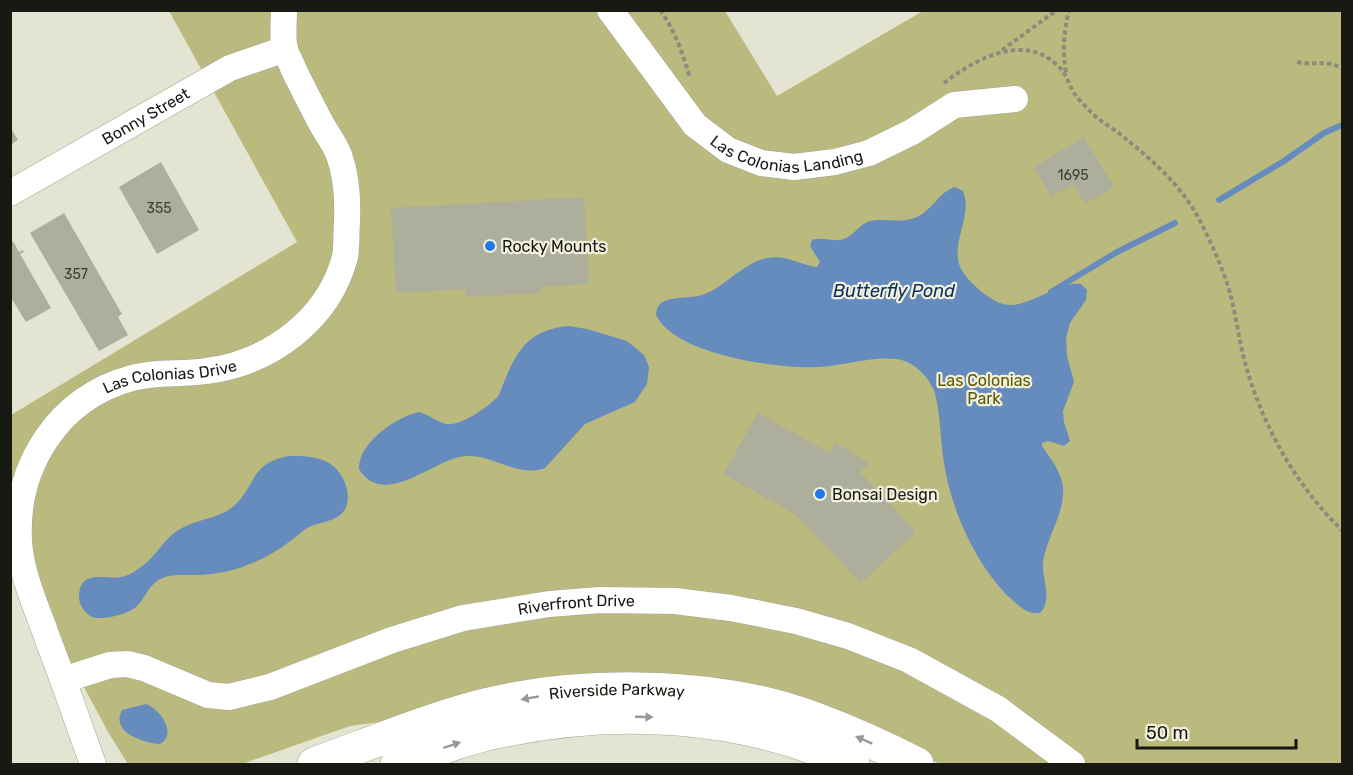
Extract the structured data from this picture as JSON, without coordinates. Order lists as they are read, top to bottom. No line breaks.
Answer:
{"streets":{"main road":["Riverside Parkway"],"street":["Bonny Street","Las Colonias Landing","Las Colonias Drive","Riverfront Drive"]},"crossings":[["Bonny Street","Las Colonias Drive"],["Las Colonias Drive","Riverfront Drive"]],"water":["Butterfly Pond"],"parks":["Las Colonias Park"],"places":["Rocky Mounts","Bonsai Design"],"house_numbers":["1695","355","357"],"scale_bar":"50 m"}
